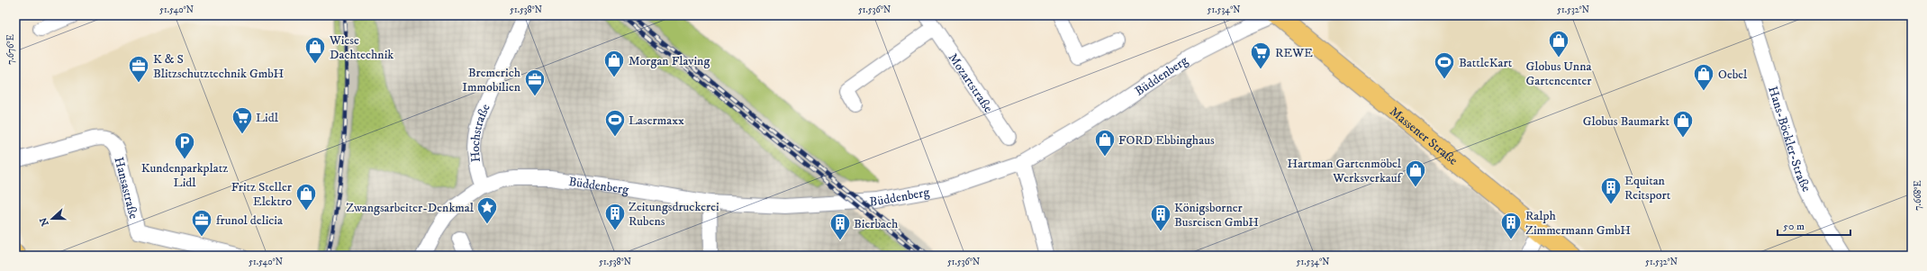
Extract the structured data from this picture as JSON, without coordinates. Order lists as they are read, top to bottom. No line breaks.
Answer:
{"streets":{"main road":["Massener Straße"],"street":["Büddenberg","Mozartstraße","Hochstraße","Hans-Böckler-Straße","Hansastraße"]},"crossings":[["Büddenberg","Hochstraße"],["Büddenberg","Massener Straße"]],"places":{"shop":["Globus Unna Gartencenter","Wiese Dachtechnik","Morgan Flaving","Oebel","Globus Baumarkt","FORD Ebbinghaus","Hartman Gartenmöbel Werksverkauf","Fritz Steller Elektro"],"supermarket":["REWE","Lidl"],"sports":["BattleKart","Lasermaxx"],"office":["K & S Blitzschutztechnik GmbH","Bremerich Immobilien","frunol delicia"],"parking":["Kundenparkplatz Lidl"],"building":["Equitan Reitsport","Zeitungsdruckerei Rubens","Königsborner Busreisen GmbH","Ralph Zimmermann GmbH","Bierbach"],"place":["Zwangsarbeiter-Denkmal"]},"scale_bar":"50 m","north":"left","coordinates":["51.540°N","51.538°N","51.536°N","51.534°N","51.532°N","7.676°E","7.668°E"]}
